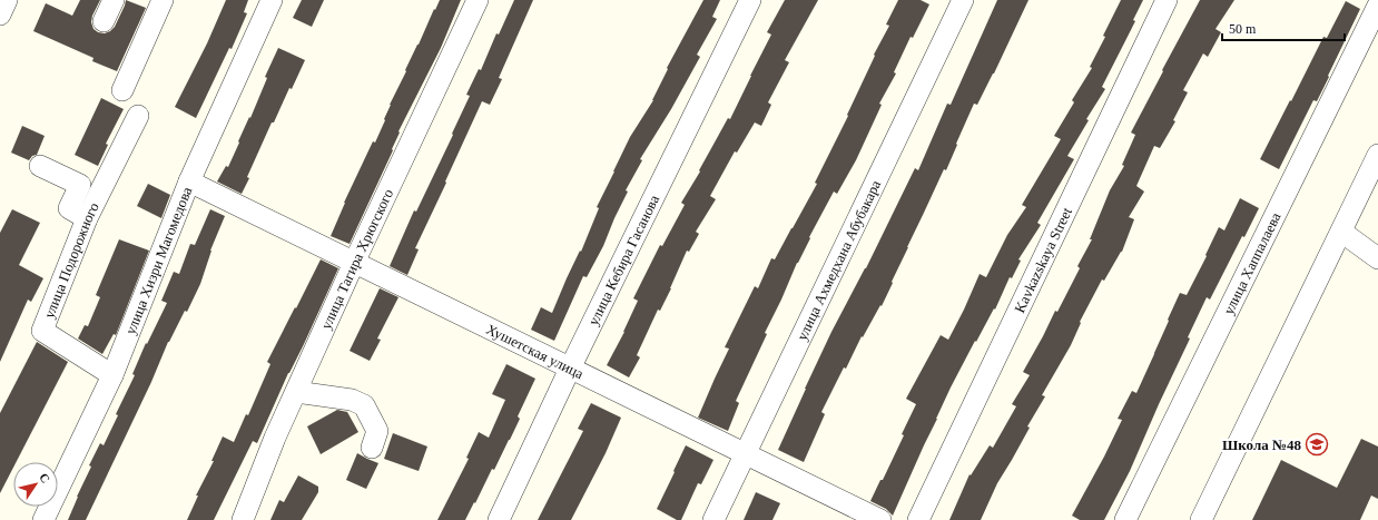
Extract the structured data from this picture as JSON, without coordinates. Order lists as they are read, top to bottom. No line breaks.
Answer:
{"streets":{"street":["улица Тагира Хрюгского","улица Кебира Гасанова","улица Ахмедхана Абубакара","улица Подорожного","улица Хизри Магомедова","Kavkazskaya Street","улица Хаппалаева","Хушетская улица"]},"crossings":[["улица Тагира Хрюгского","Хушетская улица"],["улица Кебира Гасанова","Хушетская улица"],["улица Ахмедхана Абубакара","Хушетская улица"],["улица Подорожного","улица Хизри Магомедова"],["улица Хизри Магомедова","Хушетская улица"]],"places":{"school or university":["Школа №48"]},"scale_bar":"50 m","north":"top right"}
